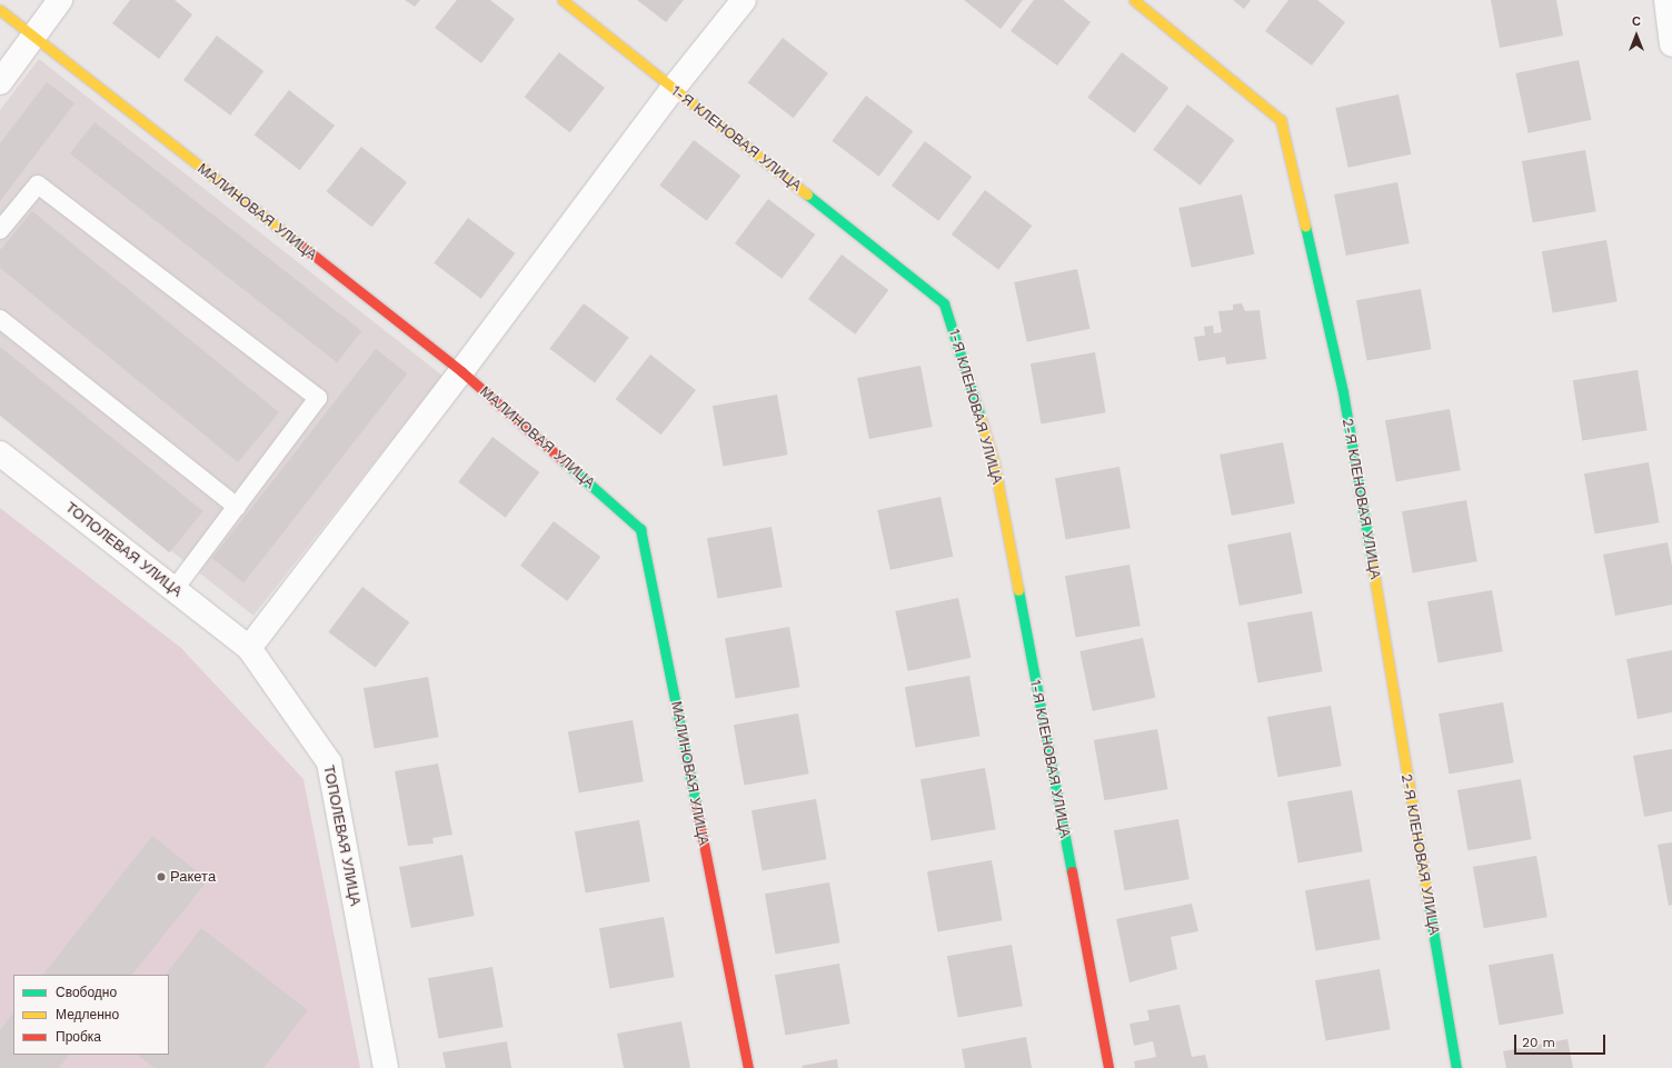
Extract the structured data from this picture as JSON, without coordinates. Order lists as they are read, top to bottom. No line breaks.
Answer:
{"streets":{"street":["1-Я КЛЕНОВАЯ УЛИЦА","МАЛИНОВАЯ УЛИЦА","2-Я КЛЕНОВАЯ УЛИЦА","ТОПОЛЕВАЯ УЛИЦА"]},"places":["Ракета"],"legend":["Свободно","Медленно","Пробка"],"scale_bar":"20 m","north":"top"}
